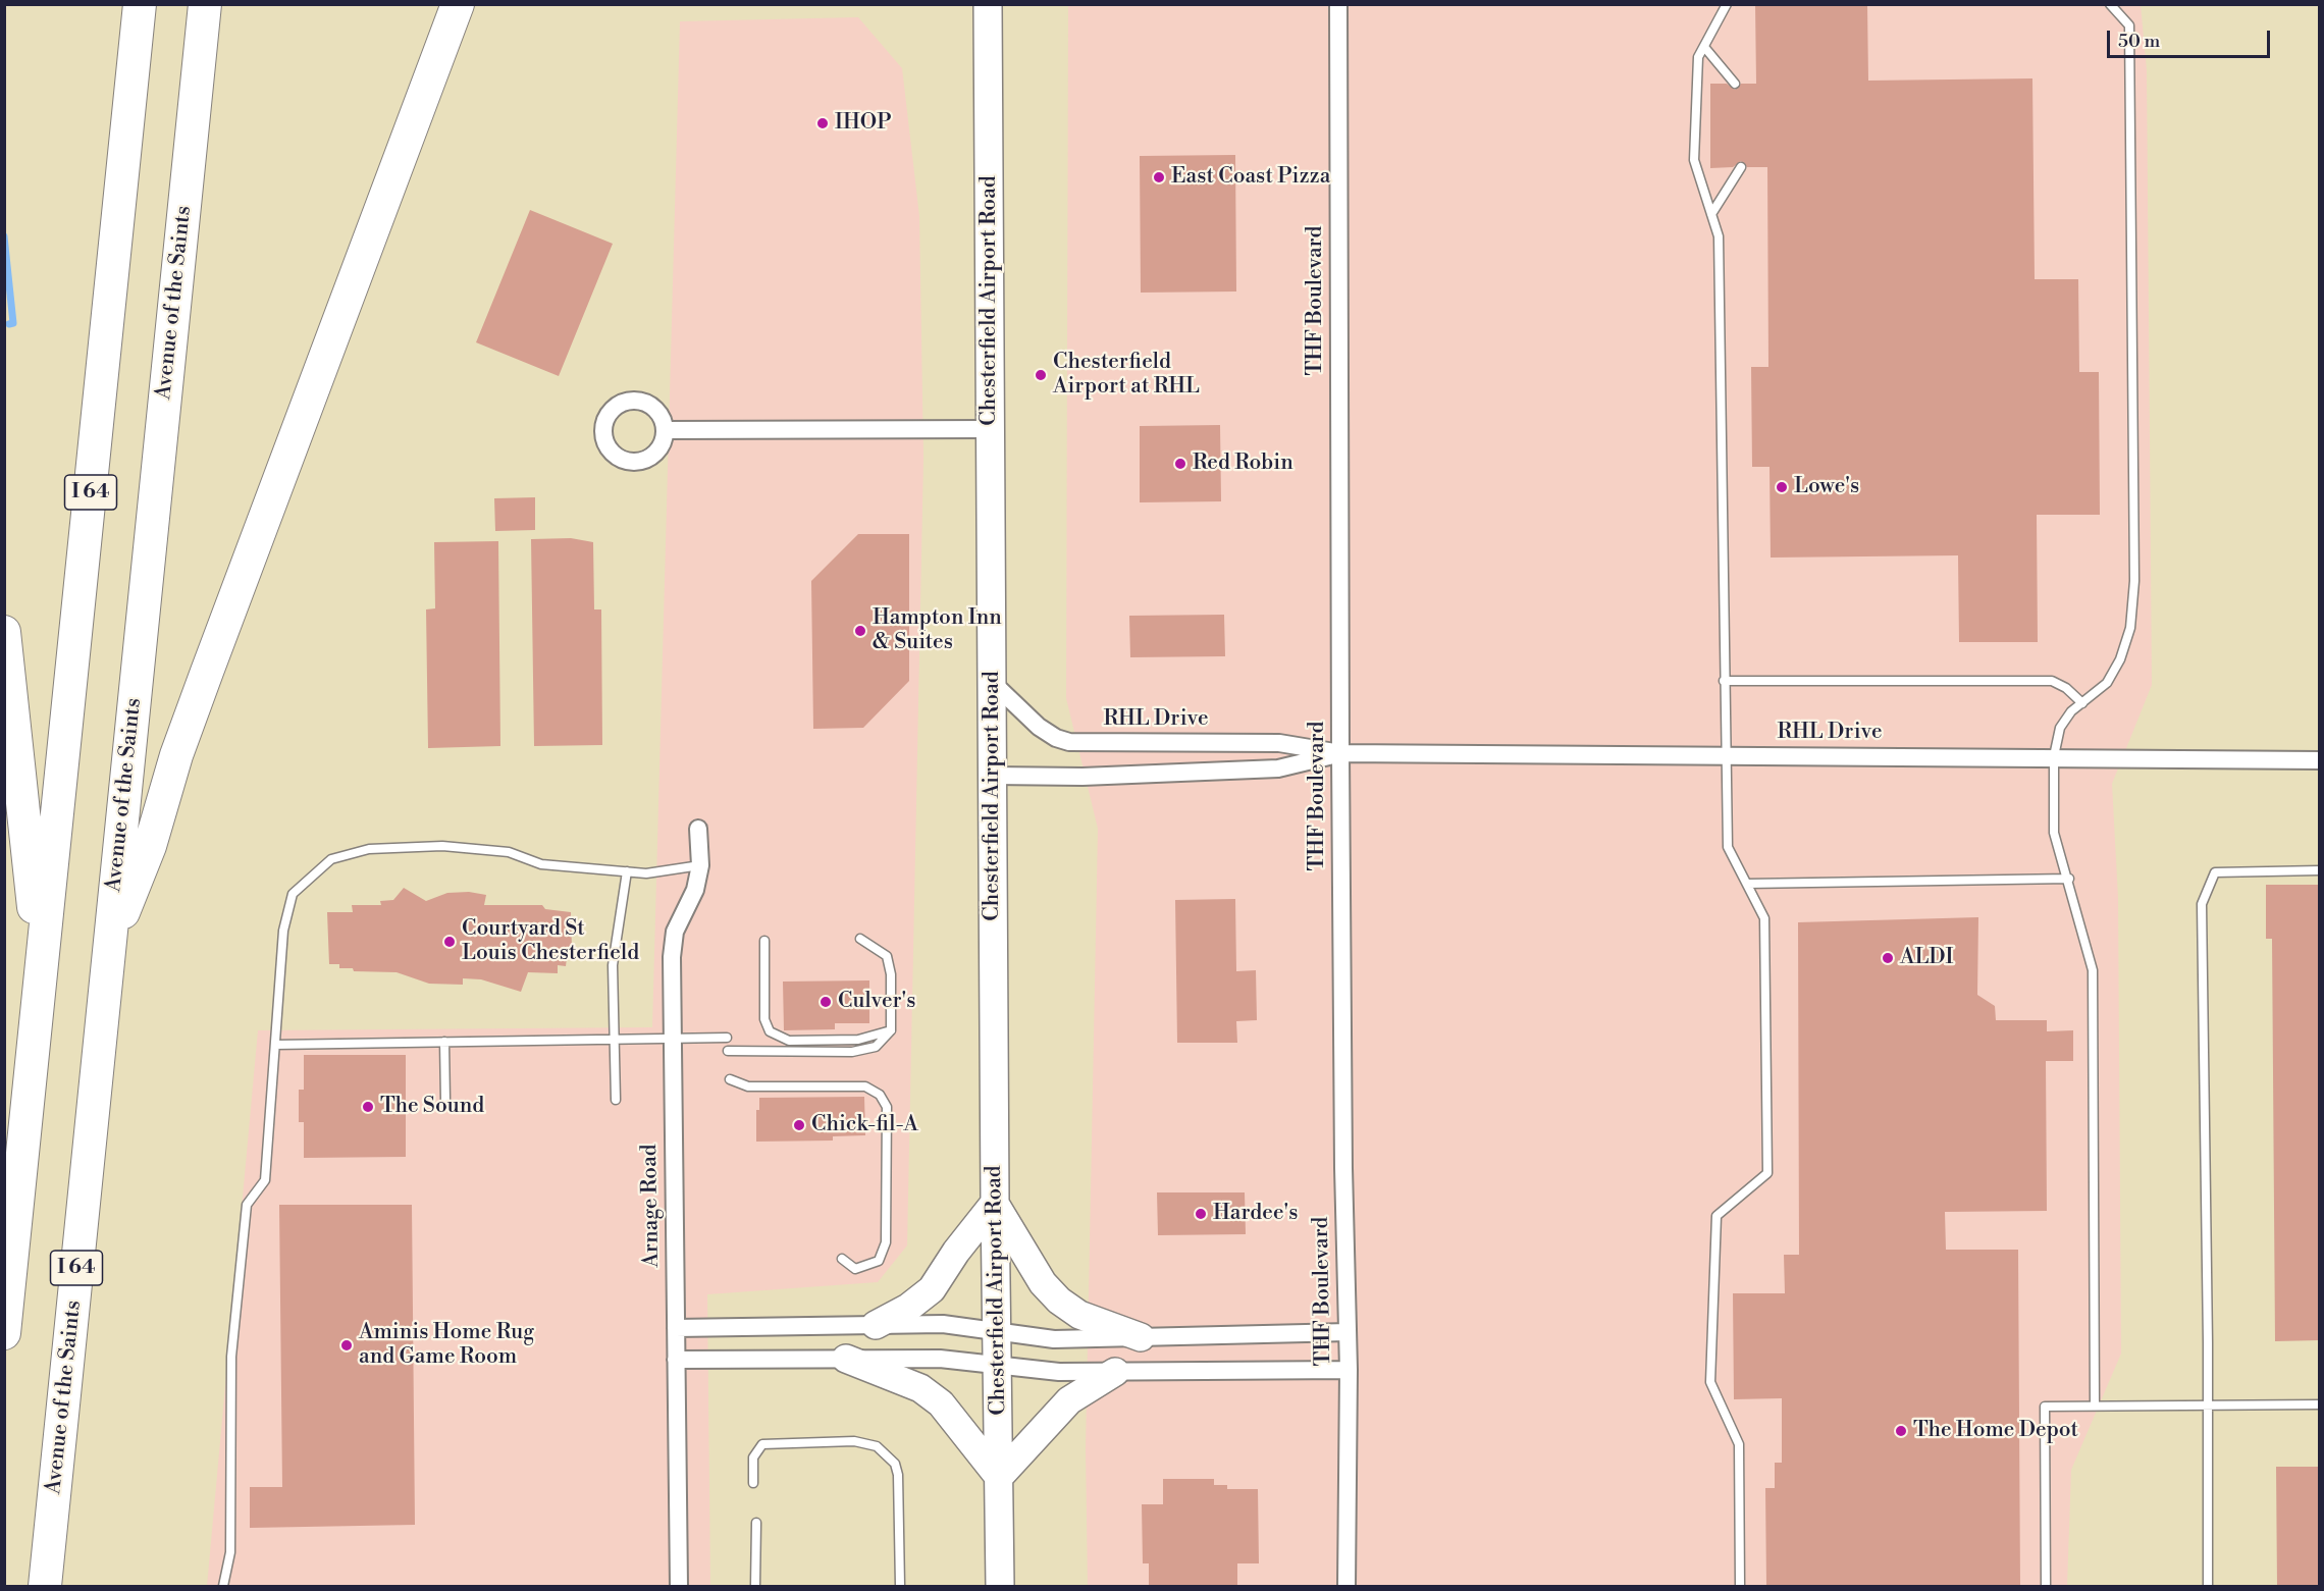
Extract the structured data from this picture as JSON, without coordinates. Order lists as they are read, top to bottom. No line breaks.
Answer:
{"streets":{"highway":["Avenue of the Saints","I 64"],"main road":["Chesterfield Airport Road"],"street":["THF Boulevard","RHL Drive","Arnage Road"]},"crossings":[["Chesterfield Airport Road","RHL Drive"],["THF Boulevard","RHL Drive"]],"places":["IHOP","East Coast Pizza","Chesterfield Airport at RHL","Red Robin","Lowe's","Hampton Inn & Suites","Courtyard St Louis Chesterfield","ALDI","Culver's","The Sound","Chick-fil-A","Hardee's","Aminis Home Rug and Game Room","The Home Depot"],"scale_bar":"50 m"}
